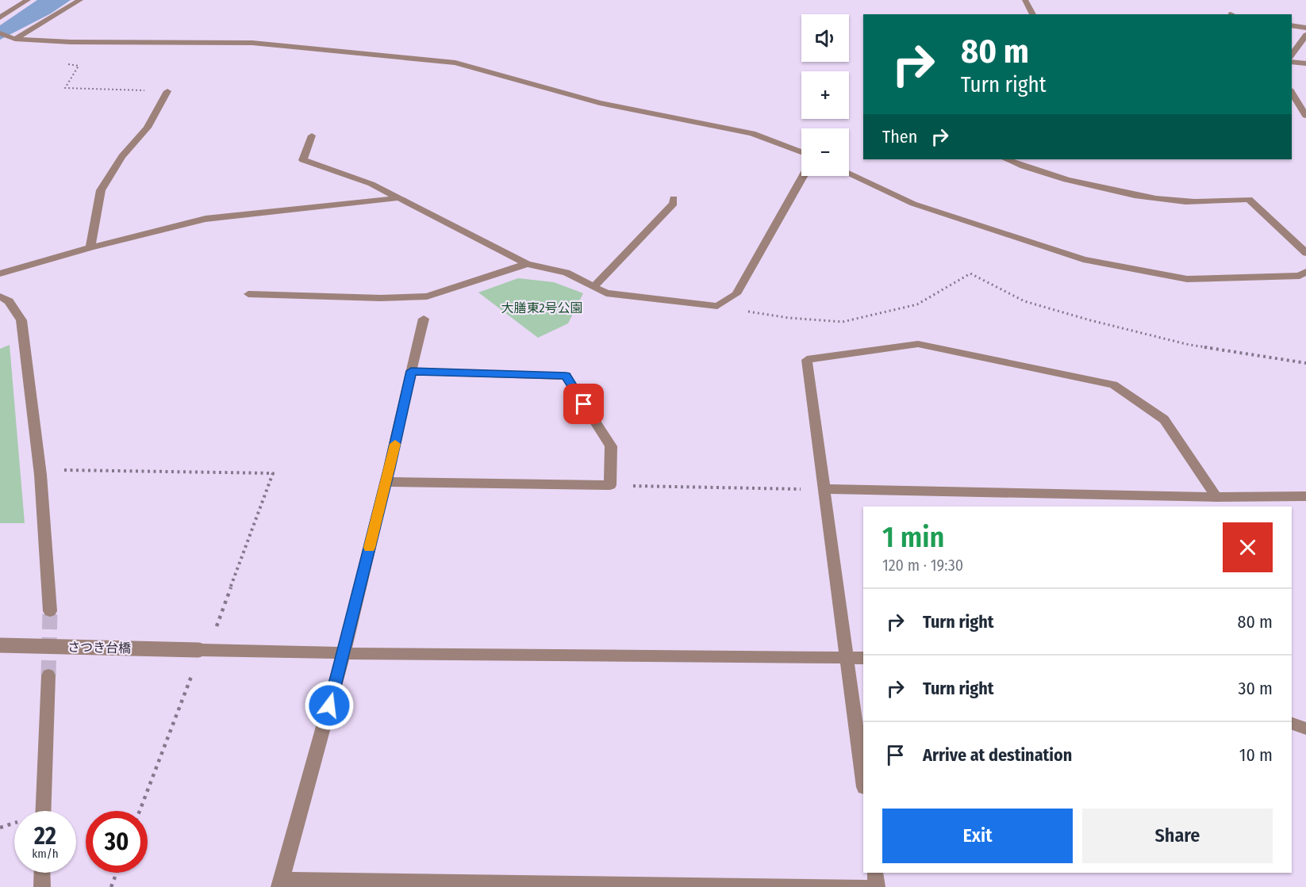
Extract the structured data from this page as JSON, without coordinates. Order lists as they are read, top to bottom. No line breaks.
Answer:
{"streets":{"street":["さつき台橋"]},"parks":["大膳東2号公園"],"page":{"map_buttons":["+","−"],"turn":["80 m","Turn right"],"then":"Then","heading":["1 min","120 m · 19:30"],"list":[{"name":"Turn right","value":"80 m"},{"name":"Turn right","value":"30 m"},{"name":"Arrive at destination","value":"10 m"}],"buttons":["Exit","Share"],"speed":"22 km/h","limit":"30"}}
